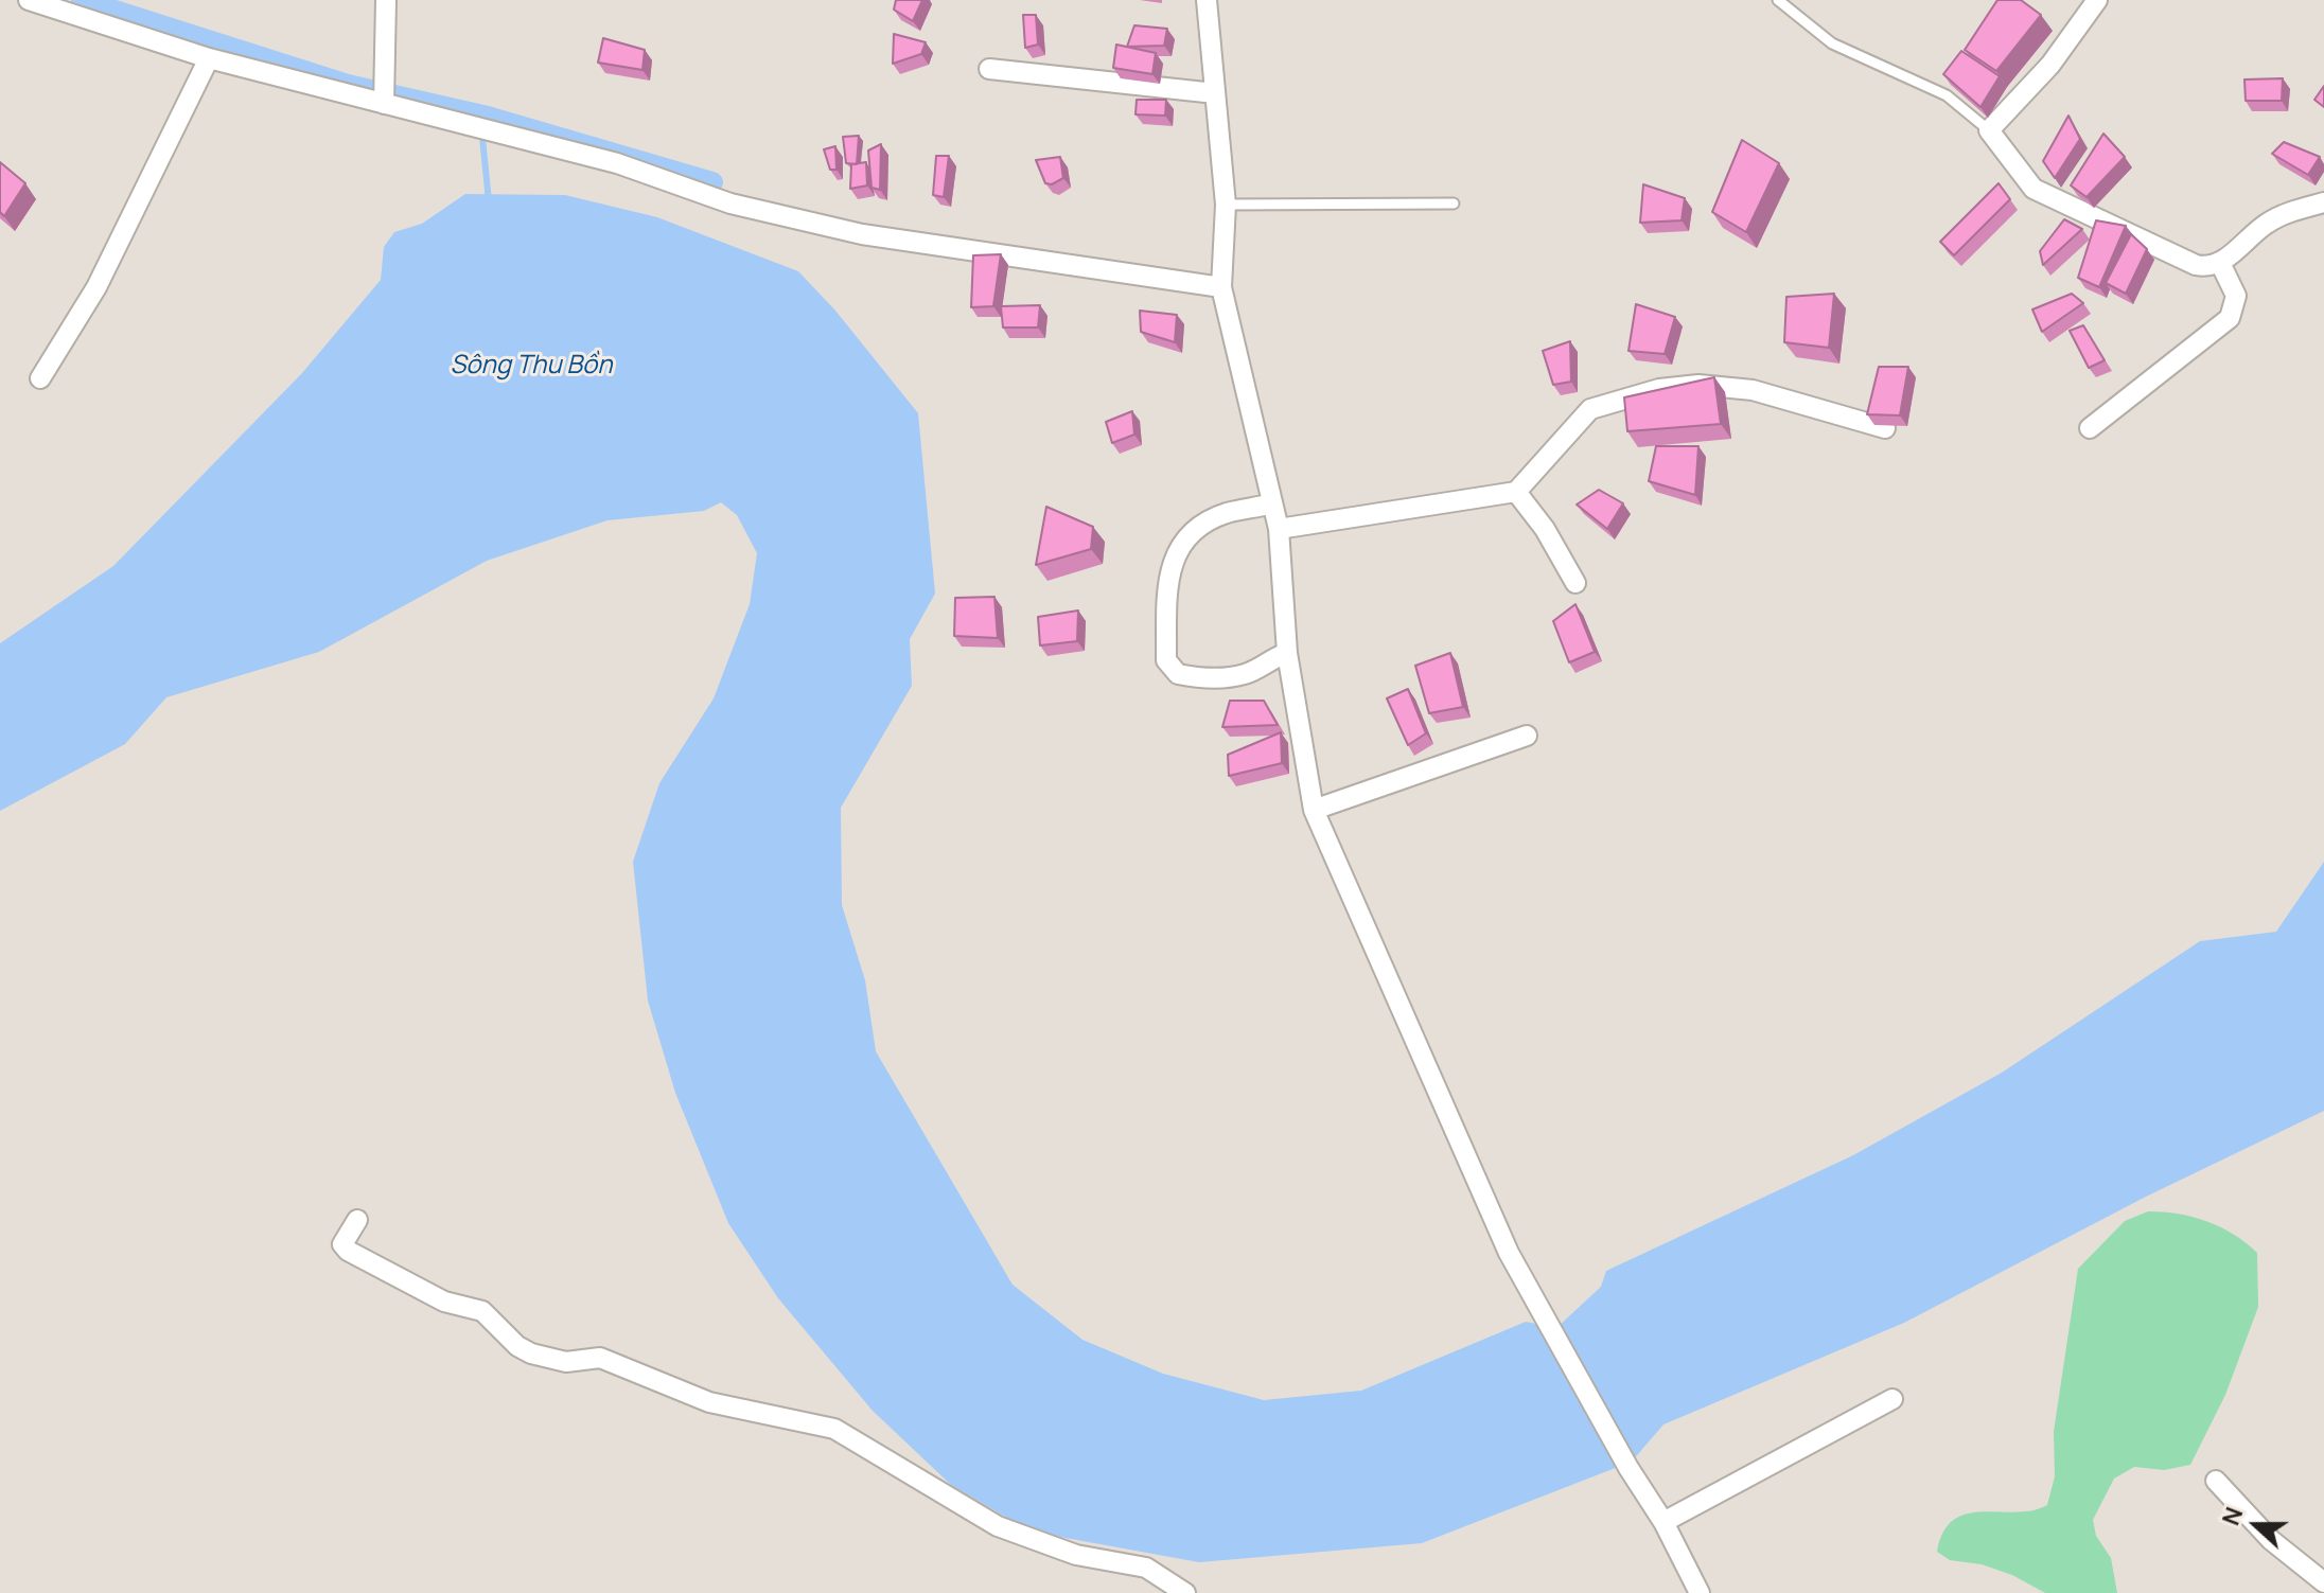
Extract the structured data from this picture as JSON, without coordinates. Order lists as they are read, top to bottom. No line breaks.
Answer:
{"water":["Sông Thu Bồn"],"north":"left"}
